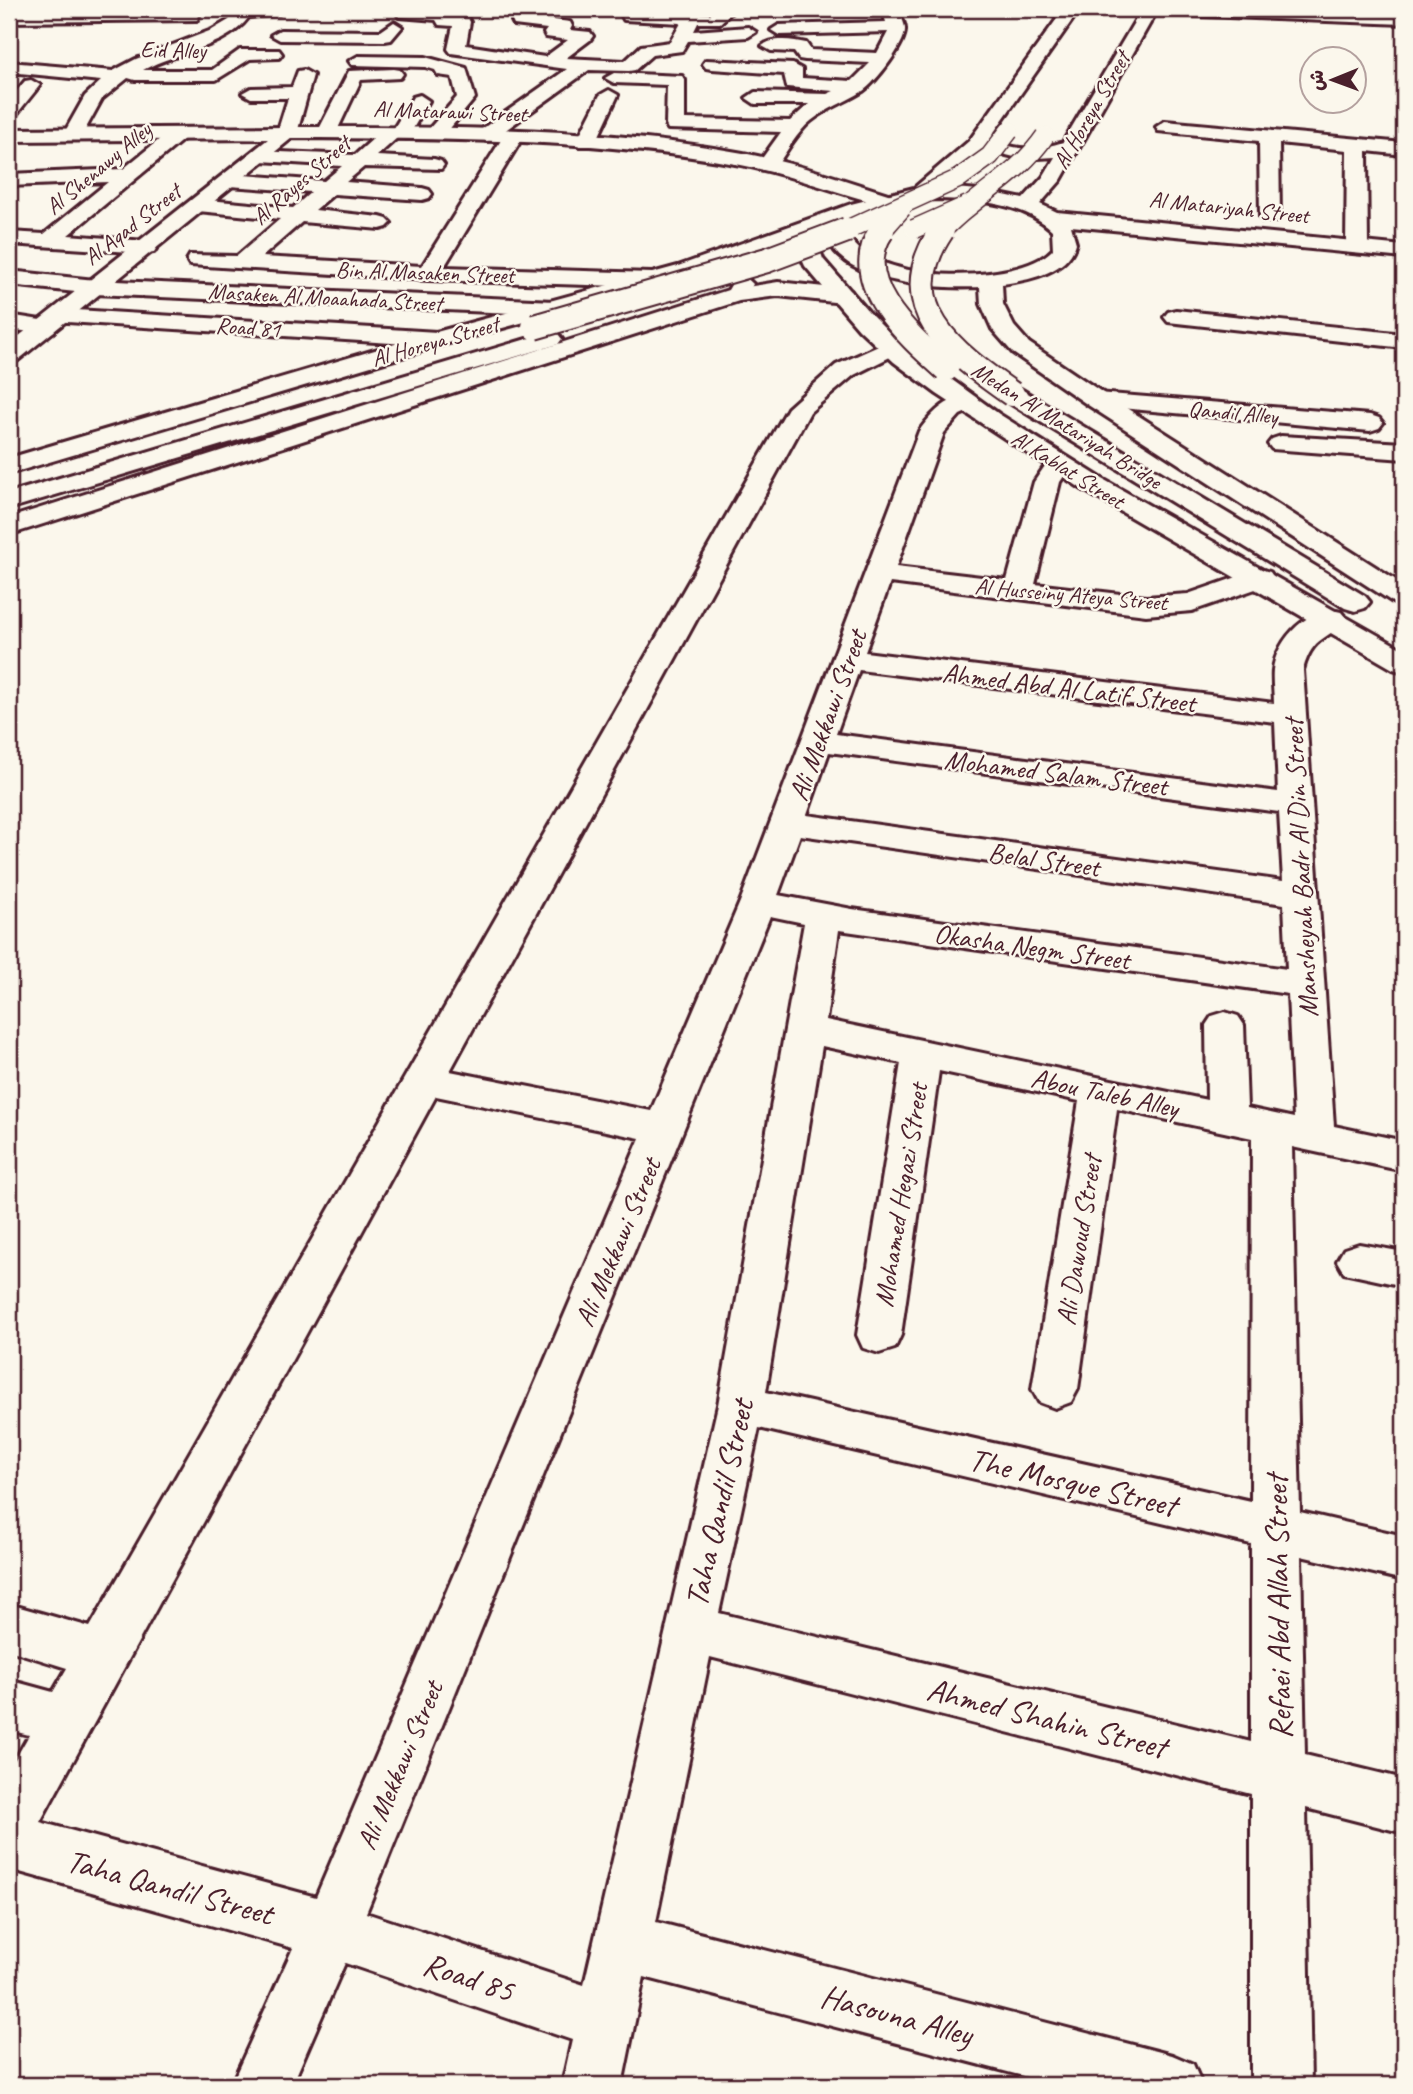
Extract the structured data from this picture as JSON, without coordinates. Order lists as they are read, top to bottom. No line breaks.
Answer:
{"streets":{"street":["Eid Alley","Al Horeya Street","Al Matarawi Street","Al Shenawy Alley","Al Rayes Street","Al Matariyah Street","Al Aqad Street","Bin Al Masaken Street","Masaken Al Moaahada Street","Road 81","Qandil Alley","Medan Al Matariyah Bridge","Al Kablat Street","Al Husseiny Ateya Street","Ahmed Abd Al Latif Street","Ali Mekkawi Street","Mohamed Salam Street","Belal Street","Mansheyah Badr Al Din Street","Okasha Negm Street","Abou Taleb Alley","Mohamed Hegazi Street","Ali Dawoud Street","The Mosque Street","Taha Qandil Street","Refaei Abd Allah Street","Ahmed Shahin Street","Road 85","Hasouna Alley"]},"crossings":[["Al Horeya Street","Bin Al Masaken Street"],["Al Horeya Street","Masaken Al Moaahada Street"],["Al Horeya Street","Road 81"],["Al Horeya Street","Al Kablat Street"],["Al Matarawi Street","Al Shenawy Alley"],["Al Matarawi Street","Al Rayes Street"],["Al Matarawi Street","Al Aqad Street"],["Al Matarawi Street","Medan Al Matariyah Bridge"],["Al Rayes Street","Bin Al Masaken Street"],["Al Aqad Street","Masaken Al Moaahada Street"],["Al Aqad Street","Road 81"],["Medan Al Matariyah Bridge","Al Kablat Street"],["Medan Al Matariyah Bridge","Ali Mekkawi Street"],["Al Kablat Street","Al Husseiny Ateya Street"],["Al Kablat Street","Ali Mekkawi Street"],["Al Kablat Street","Mansheyah Badr Al Din Street"],["Al Husseiny Ateya Street","Ali Mekkawi Street"],["Ahmed Abd Al Latif Street","Ali Mekkawi Street"],["Ahmed Abd Al Latif Street","Mansheyah Badr Al Din Street"],["Ali Mekkawi Street","Mohamed Salam Street"],["Ali Mekkawi Street","Belal Street"],["Ali Mekkawi Street","Okasha Negm Street"],["Ali Mekkawi Street","Taha Qandil Street"],["Ali Mekkawi Street","Road 85"],["Mohamed Salam Street","Mansheyah Badr Al Din Street"],["Belal Street","Mansheyah Badr Al Din Street"],["Mansheyah Badr Al Din Street","Okasha Negm Street"],["Mansheyah Badr Al Din Street","Abou Taleb Alley"],["Mansheyah Badr Al Din Street","Refaei Abd Allah Street"],["Okasha Negm Street","Taha Qandil Street"],["Abou Taleb Alley","Mohamed Hegazi Street"],["Abou Taleb Alley","Ali Dawoud Street"],["Abou Taleb Alley","Taha Qandil Street"],["Abou Taleb Alley","Refaei Abd Allah Street"],["The Mosque Street","Taha Qandil Street"],["The Mosque Street","Refaei Abd Allah Street"],["Taha Qandil Street","Ahmed Shahin Street"],["Taha Qandil Street","Road 85"],["Taha Qandil Street","Hasouna Alley"],["Refaei Abd Allah Street","Ahmed Shahin Street"]],"north":"left"}
